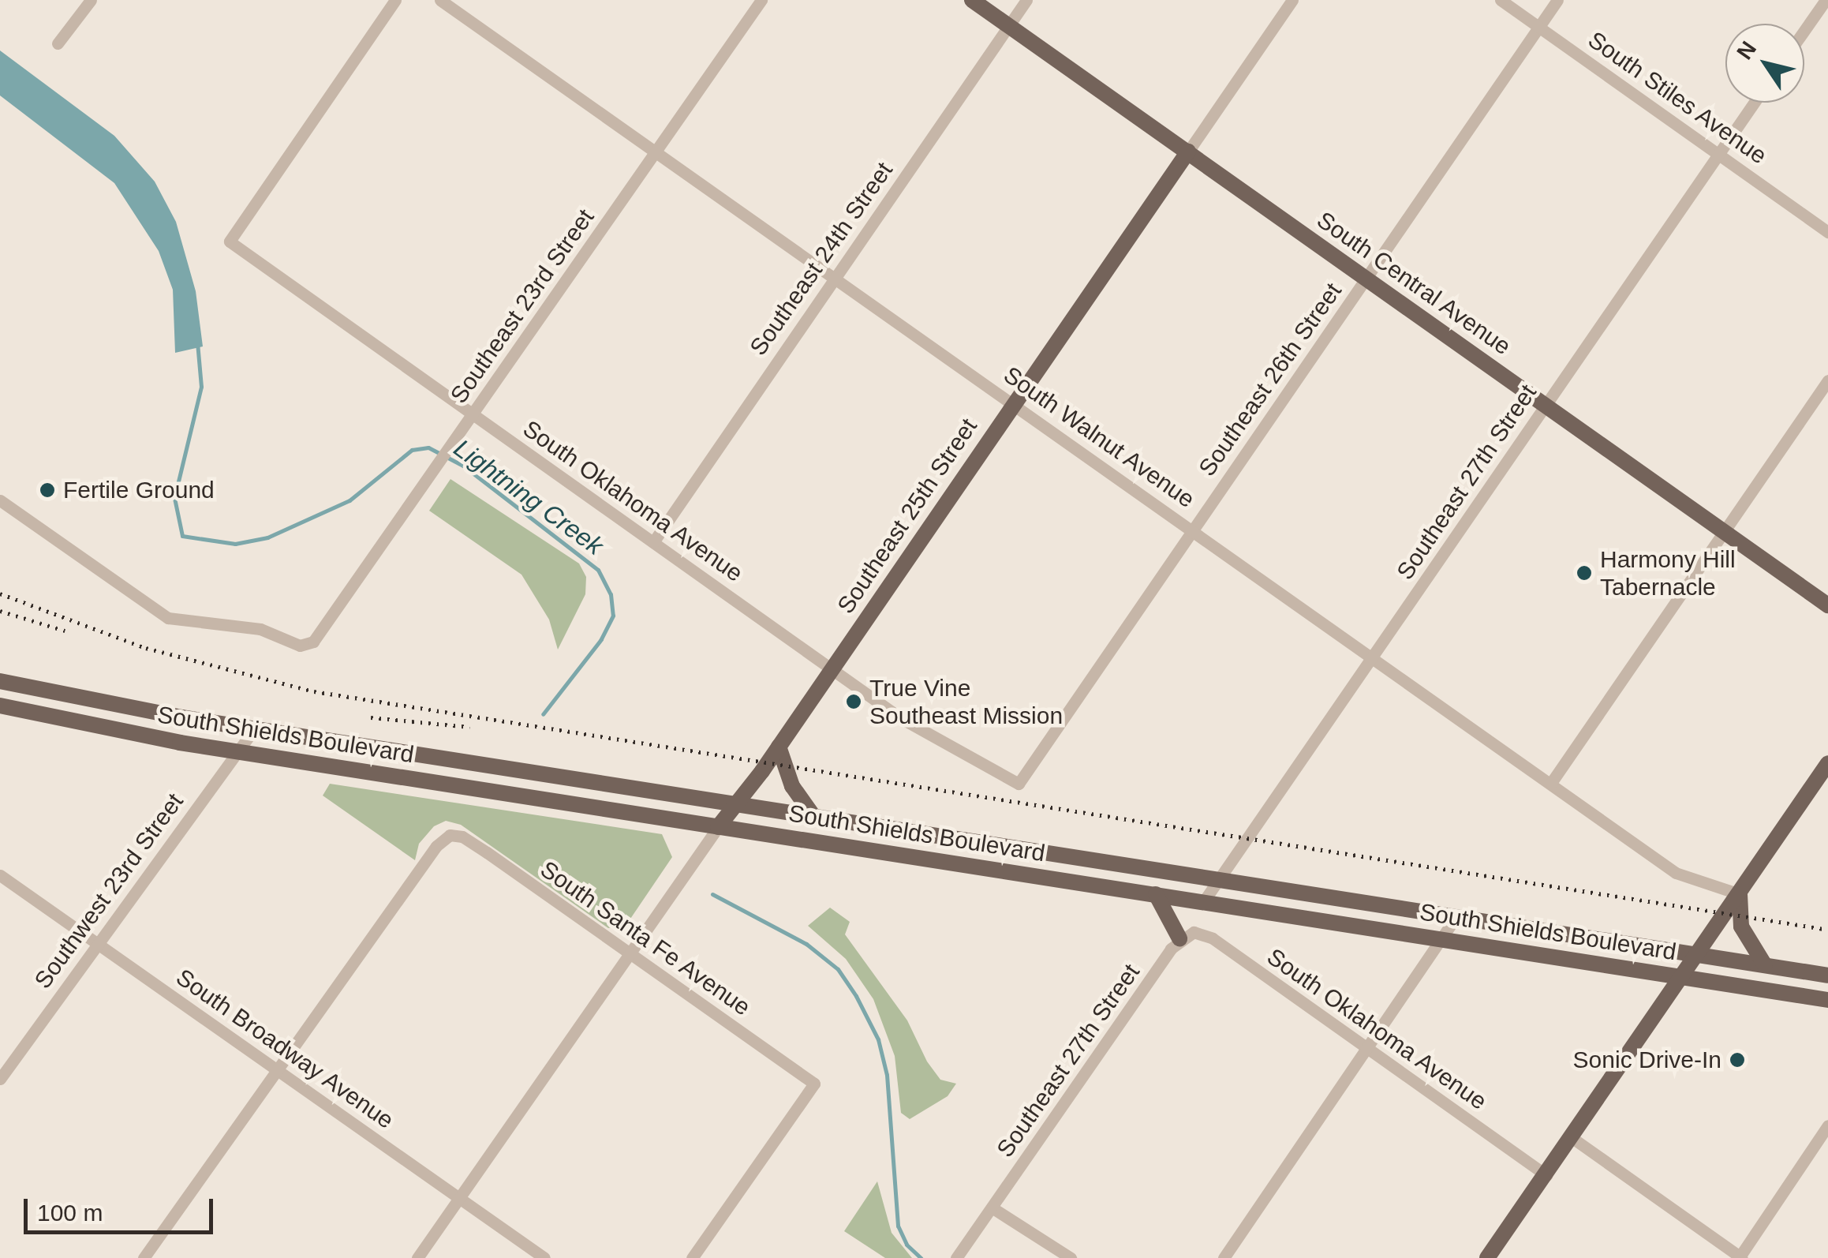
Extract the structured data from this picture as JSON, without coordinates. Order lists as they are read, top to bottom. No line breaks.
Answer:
{"streets":{"main road":["South Central Avenue","Southeast 25th Street","South Shields Boulevard"],"street":["South Stiles Avenue","Southeast 24th Street","Southeast 23rd Street","Southeast 26th Street","South Walnut Avenue","Southeast 27th Street","South Oklahoma Avenue","Southwest 23rd Street","South Santa Fe Avenue","South Broadway Avenue"]},"crossings":[["South Stiles Avenue","Southeast 26th Street"],["South Stiles Avenue","Southeast 27th Street"],["Southeast 24th Street","South Central Avenue"],["Southeast 24th Street","South Walnut Avenue"],["Southeast 24th Street","South Oklahoma Avenue"],["South Central Avenue","Southeast 26th Street"],["South Central Avenue","Southeast 27th Street"],["South Central Avenue","Southeast 25th Street"],["Southeast 23rd Street","South Walnut Avenue"],["Southeast 23rd Street","South Oklahoma Avenue"],["Southeast 26th Street","South Walnut Avenue"],["Southeast 26th Street","South Oklahoma Avenue"],["South Walnut Avenue","Southeast 27th Street"],["South Walnut Avenue","Southeast 25th Street"],["Southeast 27th Street","South Oklahoma Avenue"],["Southeast 27th Street","South Shields Boulevard"],["South Oklahoma Avenue","Southeast 25th Street"],["Southeast 25th Street","South Shields Boulevard"],["Southeast 25th Street","South Santa Fe Avenue"],["Southeast 25th Street","South Broadway Avenue"],["South Shields Boulevard","Southwest 23rd Street"],["Southwest 23rd Street","South Broadway Avenue"],["South Santa Fe Avenue","South Broadway Avenue"]],"water":["Lightning Creek"],"places":["Fertile Ground","Harmony Hill Tabernacle","True Vine Southeast Mission","Sonic Drive-In"],"scale_bar":"100 m","north":"top left"}
